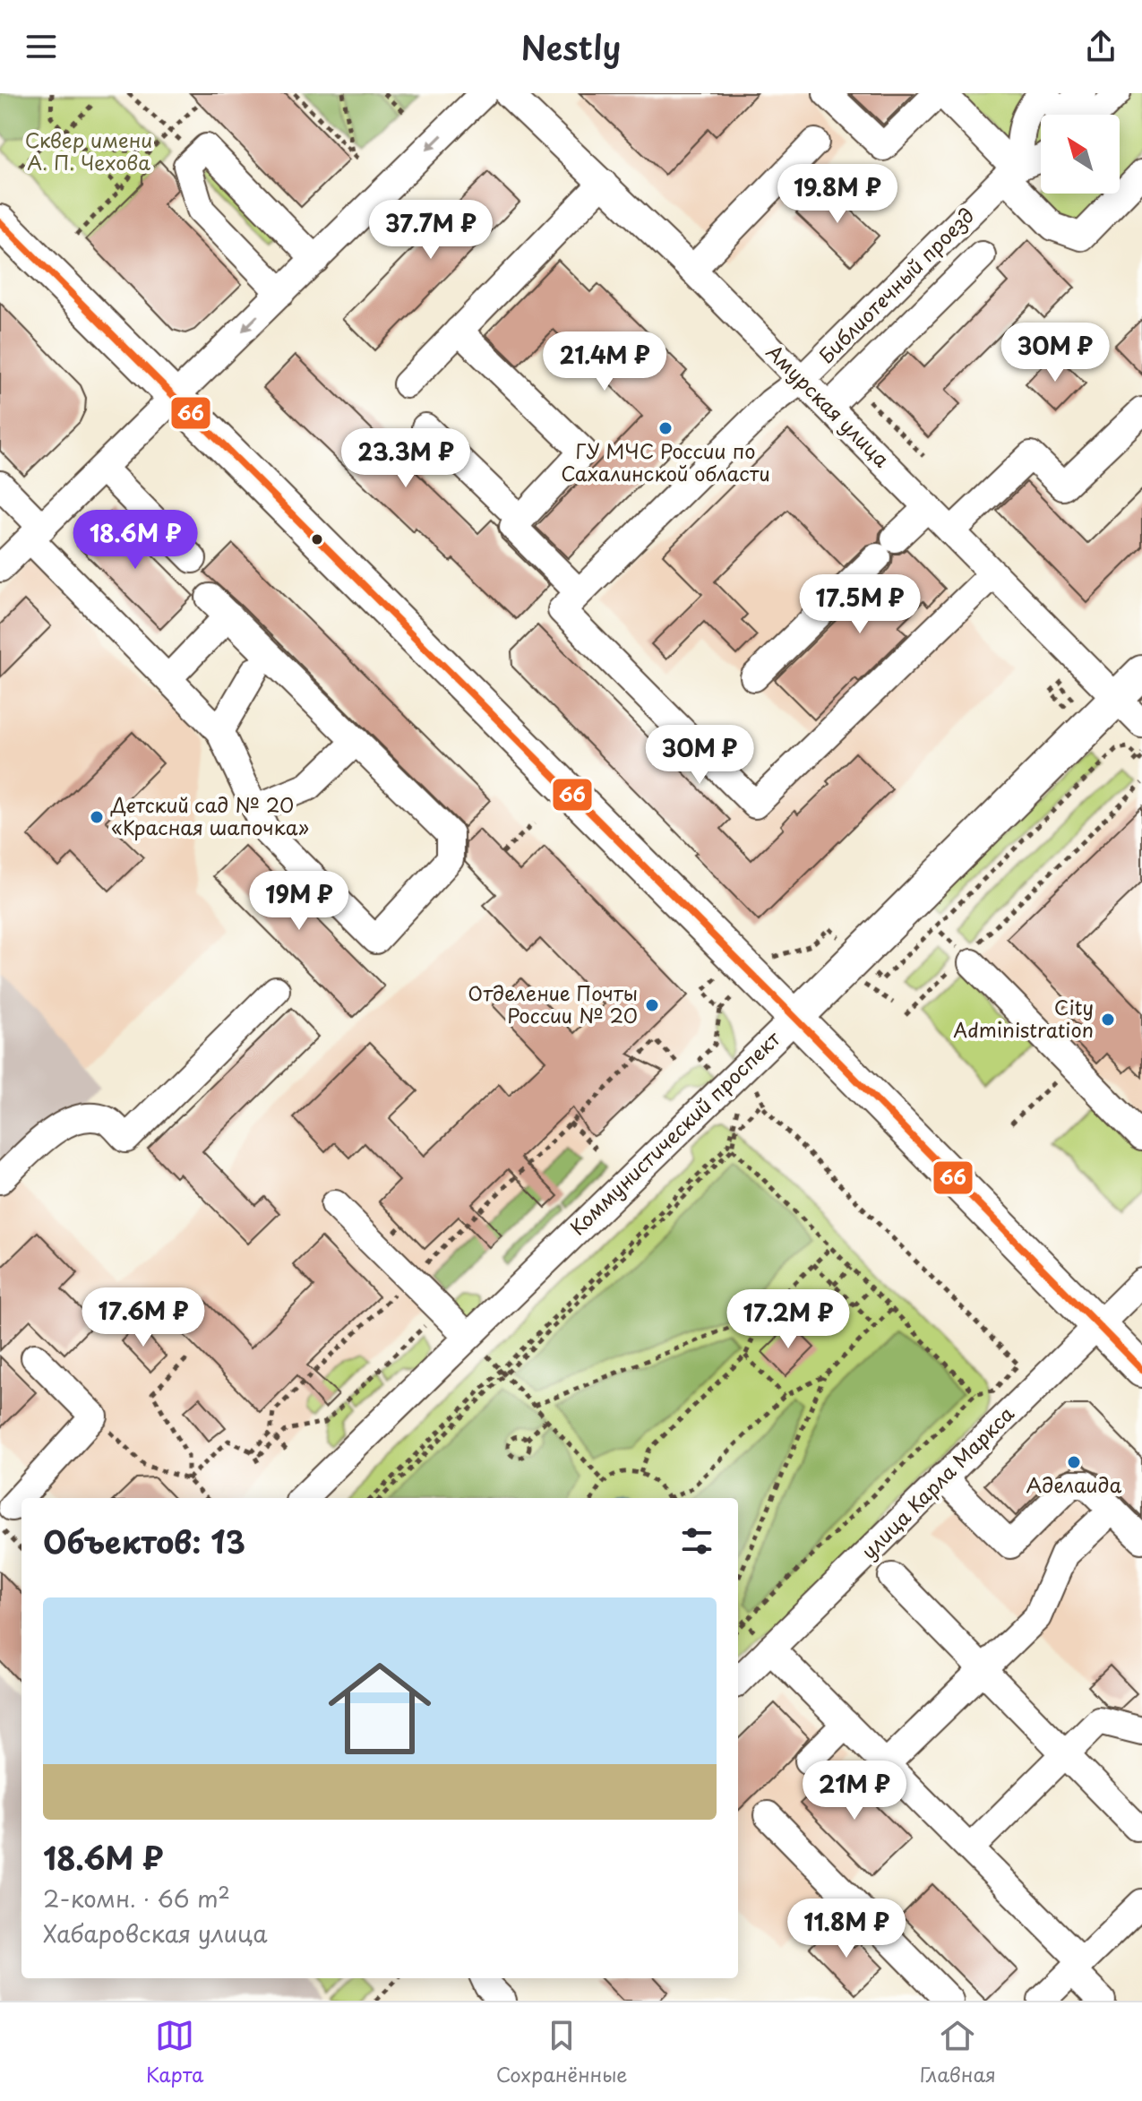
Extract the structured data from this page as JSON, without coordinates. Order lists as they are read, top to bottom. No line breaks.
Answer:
{"streets":{"main road":["Коммунистический проспект"],"street":["Библиотечный проезд","Амурская улица","улица Карла Маркса"]},"crossings":[["Библиотечный проезд","Амурская улица"],["Амурская улица","Коммунистический проспект"]],"parks":["Сквер имени А. П. Чехова"],"places":["ГУ МЧС России по Сахалинской области","Детский сад № 20 «Красная шапочка»","Отделение Почты России № 20","City Administration","Аделаида"],"lines":["transit line 66"],"north":"top left","page":{"header":"Nestly","price":["19.8M ₽","37.7M ₽","30M ₽","21.4M ₽","23.3M ₽","18.6M ₽","17.5M ₽","30M ₽","19M ₽","17.6M ₽","17.2M ₽","21M ₽","11.8M ₽"],"heading":"Объектов: 13","list":[{"name":"18.6M ₽","note":"2-комн. · 66 m² · Хабаровская улица"}],"tabs":["Карта","Сохранённые","Главная"]}}
